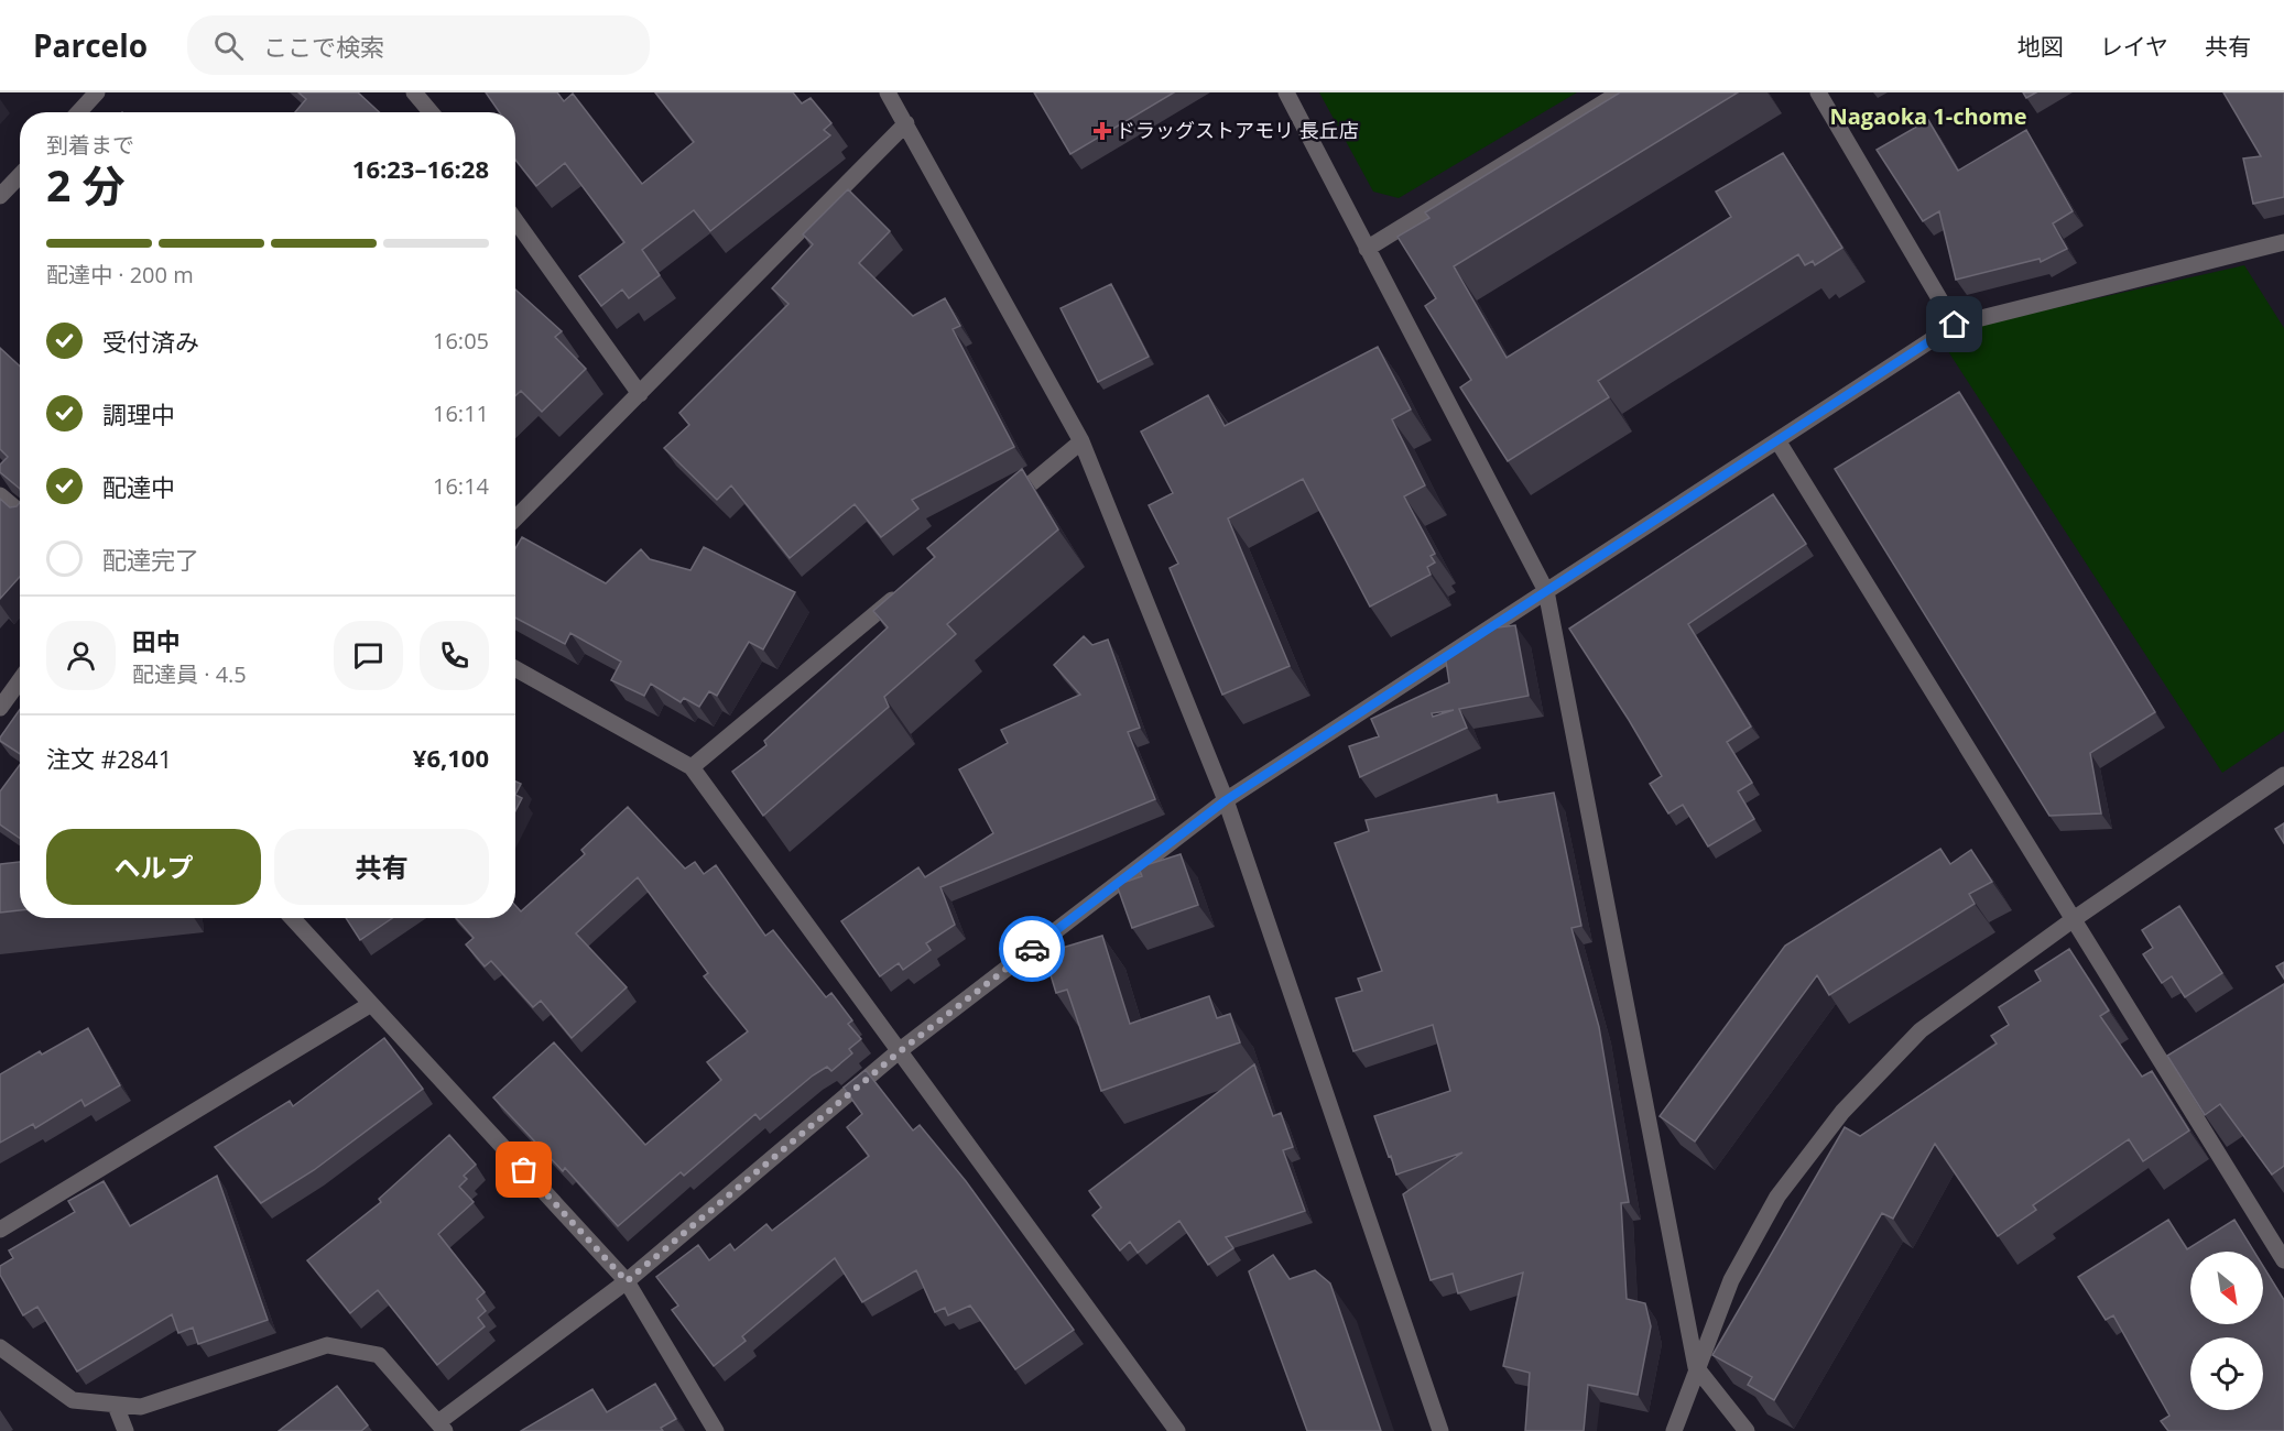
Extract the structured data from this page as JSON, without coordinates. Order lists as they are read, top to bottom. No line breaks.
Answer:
{"districts":["Nagaoka 1-chome"],"places":{"health":["ドラッグストアモリ 長丘店"]},"north":"bottom right","page":{"header":"Parcelo","search":"ここで検索","nav":["地図","レイヤ","共有"],"heading":["2 分","到着まで","16:23–16:28"],"panel":["田中","配達員 · 4.5","注文 #2841","¥6,100"],"bar":"配達中 · 200 m","list":[["受付済み","16:05"],["調理中","16:11"],["配達中","16:14"],"配達完了"],"buttons":["ヘルプ","共有"]}}
